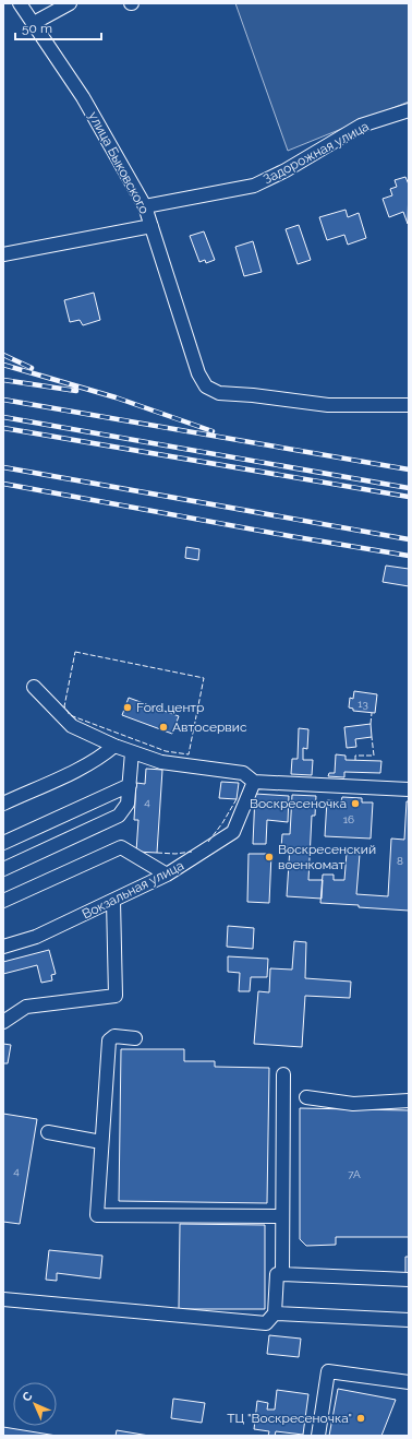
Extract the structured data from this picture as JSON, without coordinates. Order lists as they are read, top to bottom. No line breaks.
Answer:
{"streets":{"street":["Задорожная улица","улица Быковского","Вокзальная улица"]},"crossings":[["Задорожная улица","улица Быковского"]],"places":["Ford центр","Автосервис","Воскресеночка","Воскресенский военкомат","ТЦ \"Воскресеночка\""],"house_numbers":["13","4","16","8","4","7А"],"scale_bar":"50 m","north":"top left"}
